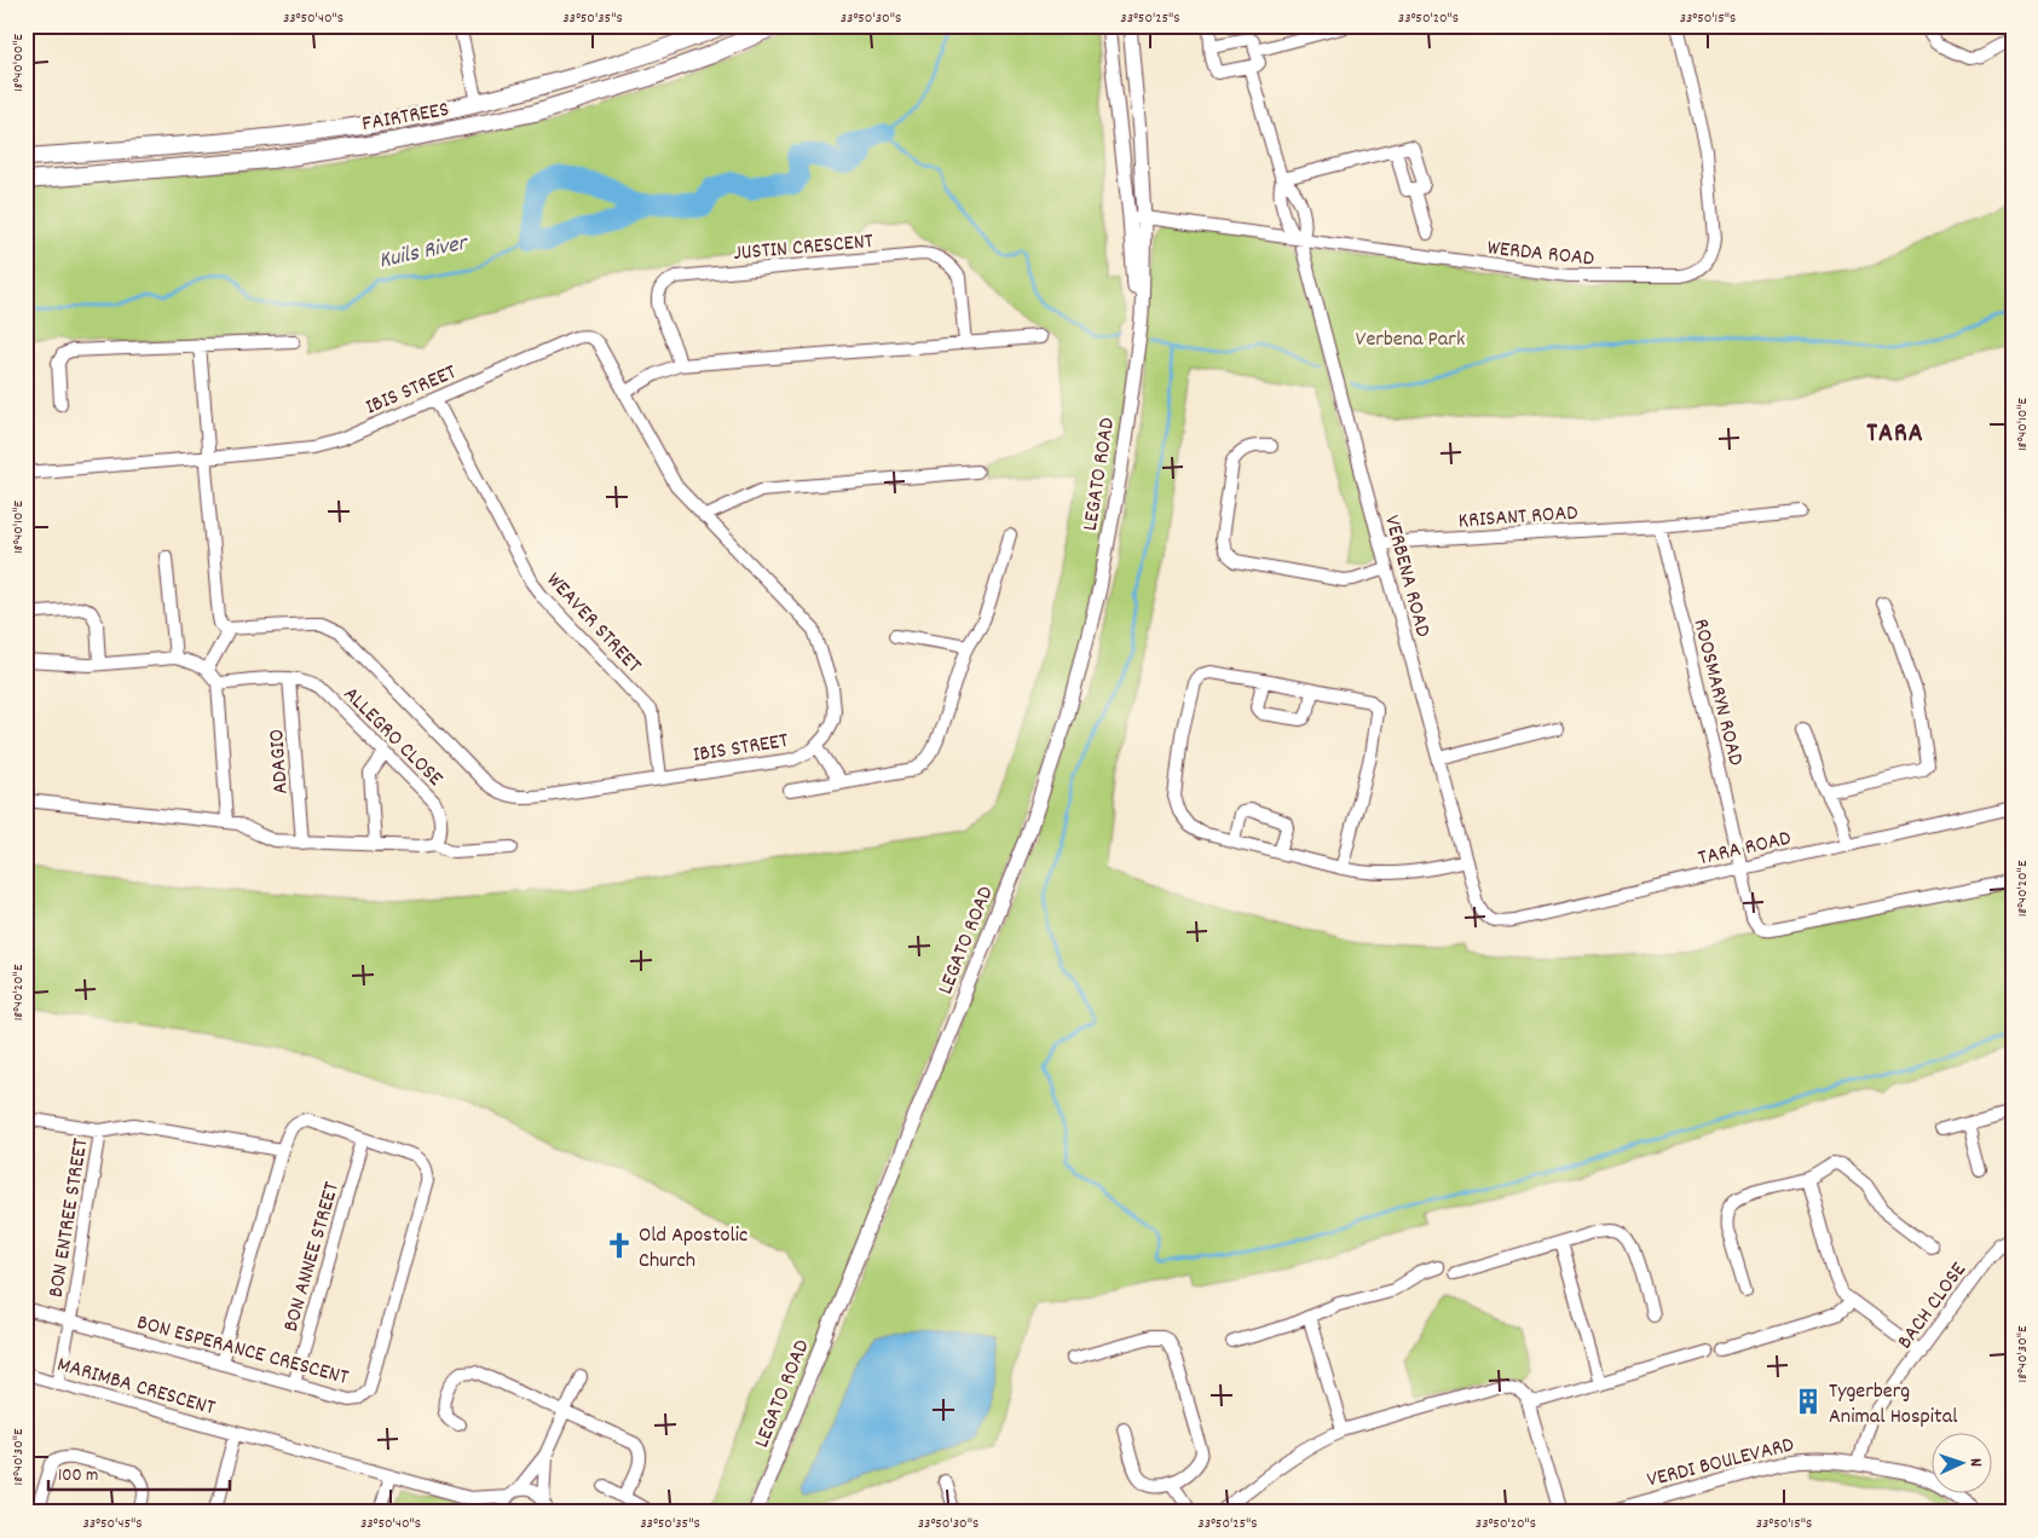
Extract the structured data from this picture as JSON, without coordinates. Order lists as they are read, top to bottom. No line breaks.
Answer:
{"streets":{"main road":["FAIRTREES"],"street":["JUSTIN CRESCENT","WERDA ROAD","IBIS STREET","LEGATO ROAD","KRISANT ROAD","VERBENA ROAD","WEAVER STREET","ROOSMARYN ROAD","ALLEGRO CLOSE","ADAGIO","TARA ROAD","BON ENTREE STREET","BON ANNEE STREET","BACH CLOSE","BON ESPERANCE CRESCENT","MARIMBA CRESCENT","VERDI BOULEVARD"]},"crossings":[["WERDA ROAD","LEGATO ROAD"],["WERDA ROAD","VERBENA ROAD"],["IBIS STREET","WEAVER STREET"],["KRISANT ROAD","VERBENA ROAD"],["KRISANT ROAD","ROOSMARYN ROAD"],["VERBENA ROAD","TARA ROAD"],["ROOSMARYN ROAD","TARA ROAD"],["ALLEGRO CLOSE","ADAGIO"],["BON ENTREE STREET","BON ESPERANCE CRESCENT"],["BON ENTREE STREET","MARIMBA CRESCENT"],["BON ANNEE STREET","BON ESPERANCE CRESCENT"],["BACH CLOSE","VERDI BOULEVARD"]],"districts":["TARA"],"water":["Kuils River"],"parks":["Verbena Park"],"places":{"church":["Old Apostolic Church"],"building":["Tygerberg Animal Hospital"]},"scale_bar":"100 m","north":"right","coordinates":["33°50'40\"S","33°50'35\"S","33°50'30\"S","33°50'25\"S","33°50'20\"S","33°50'15\"S","18°40'00\"E","18°40'10\"E","18°40'20\"E","18°40'30\"E","33°50'45\"S"]}
